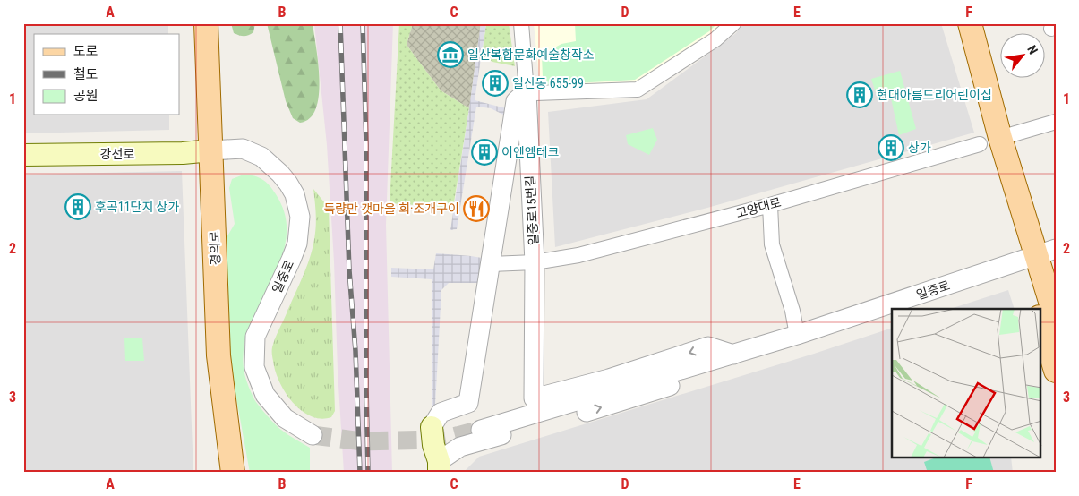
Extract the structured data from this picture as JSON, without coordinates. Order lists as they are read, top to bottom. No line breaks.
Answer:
{"streets":{"main road":["강선로","경의로"],"street":["고양대로","일중로15번길","일중로"]},"crossings":[["강선로","경의로"],["강선로","일중로"],["고양대로","일중로15번길"],["일중로15번길","일중로"],["경의로","일중로"]],"places":{"museum":["일산복합문화예술창작소"],"building":["일산동 655-99","현대아름드리어린이집","상가","이엔엠테크","후곡11단지 상가"],"restaurant":["득량만 갯마을 회·조개구이"]},"legend":["도로","철도","공원"],"north":"top right","grid":{"columns":["A","B","C","D","E","F"],"rows":["1","2","3"]}}
